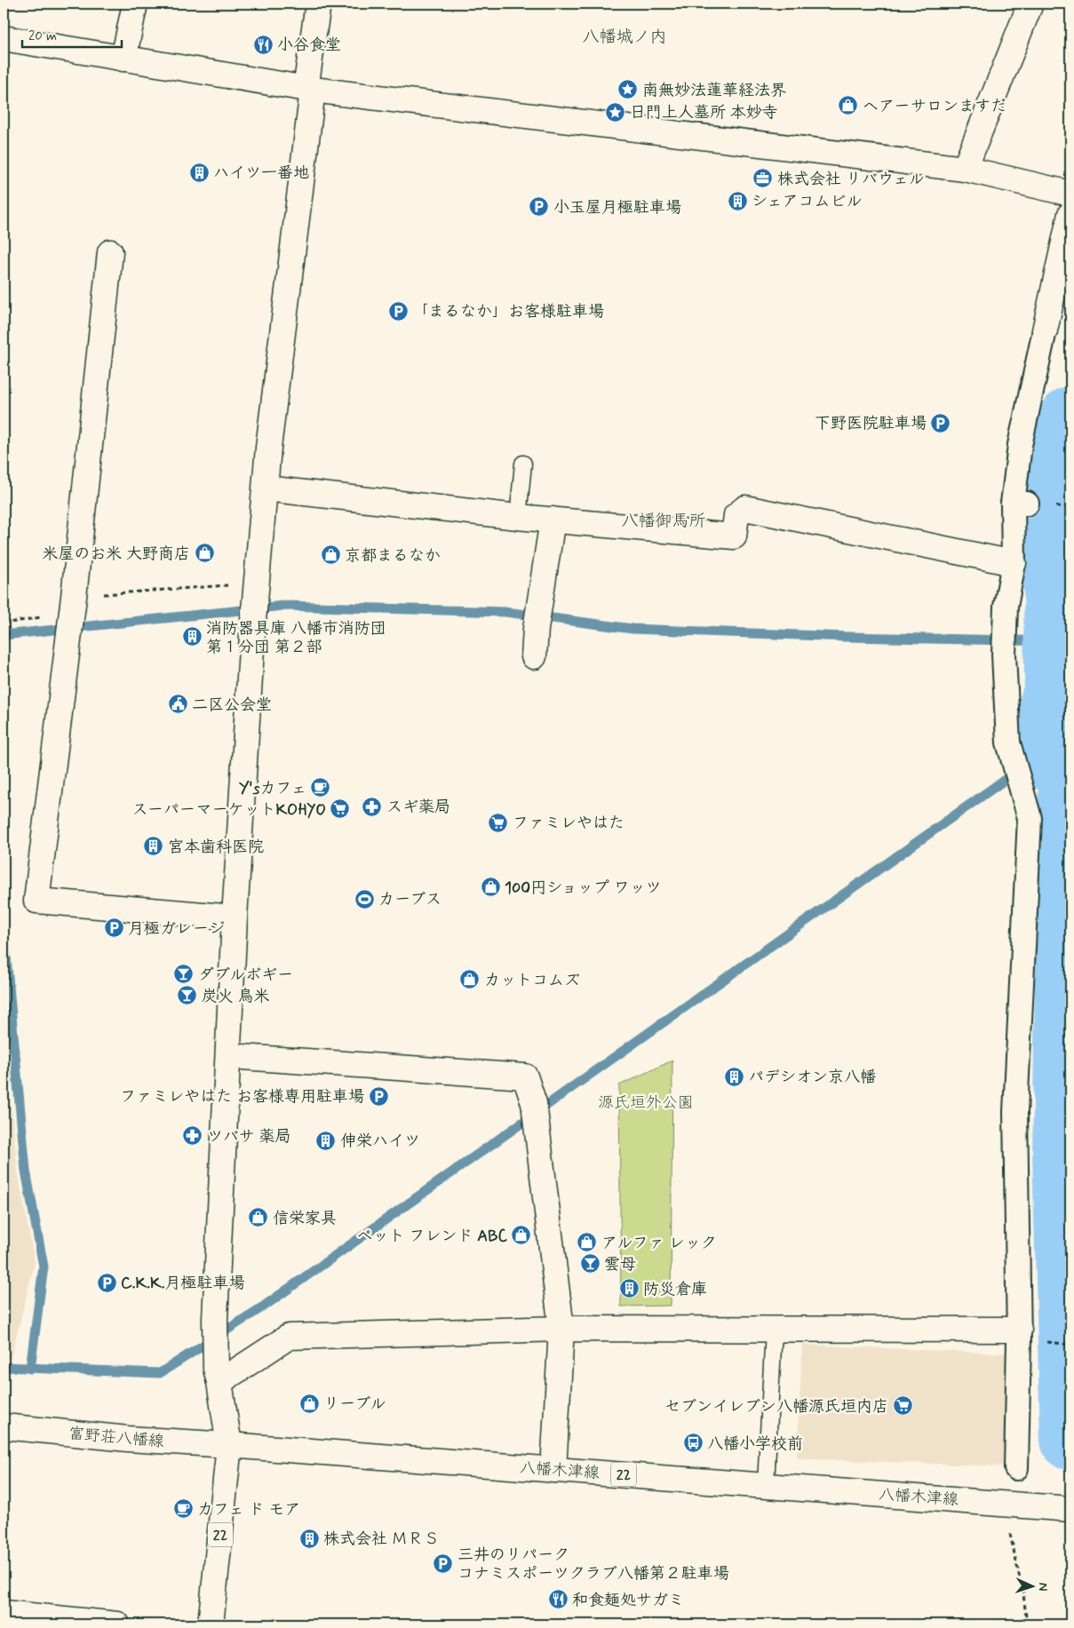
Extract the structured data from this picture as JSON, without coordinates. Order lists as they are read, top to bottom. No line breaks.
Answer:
{"streets":{"street":["富野荘八幡線","八幡木津線","22"]},"crossings":[["富野荘八幡線","八幡木津線"],["富野荘八幡線","22"],["八幡木津線","22"]],"districts":["八幡城ノ内","八幡御馬所"],"parks":["源氏垣外公園"],"places":{"restaurant":["小谷食堂","和食麺処サガミ"],"place":["南無妙法蓮華経法界","日門上人墓所 本妙寺"],"shop":["ヘアーサロンますだ","米屋のお米 大野商店","京都まるなか","100円ショップ ワッツ","カットコムズ","信栄家具","ペット フレンド ABC","アルファ レック","リーブル"],"building":["ハイツ一番地","シェアコムビル","消防器具庫 八幡市消防団 第１分団 第２部","宮本歯科医院","パデシオン京八幡","伸栄ハイツ","防災倉庫","株式会社 ＭＲＳ"],"office":["株式会社 リバウェル"],"parking":["小玉屋月極駐車場","「まるなか」お客様駐車場","下野医院駐車場","月極ガレージ","ファミレやはた お客様専用駐車場","C.K.K.月極駐車場","三井のリパーク コナミスポーツクラブ八幡第２駐車場"],"public building":["二区公会堂"],"cafe":["Y'sカフェ","カフェ ド モア"],"pharmacy":["スギ薬局","ツバサ 薬局"],"supermarket":["スーパーマーケットKOHYO","ファミレやはた","セブンイレブン八幡源氏垣内店"],"sports":["カーブス"],"bar":["ダブルボギー","炭火 鳥米","雲母"],"bus stop":["八幡小学校前"]},"scale_bar":"20 m","north":"right"}
